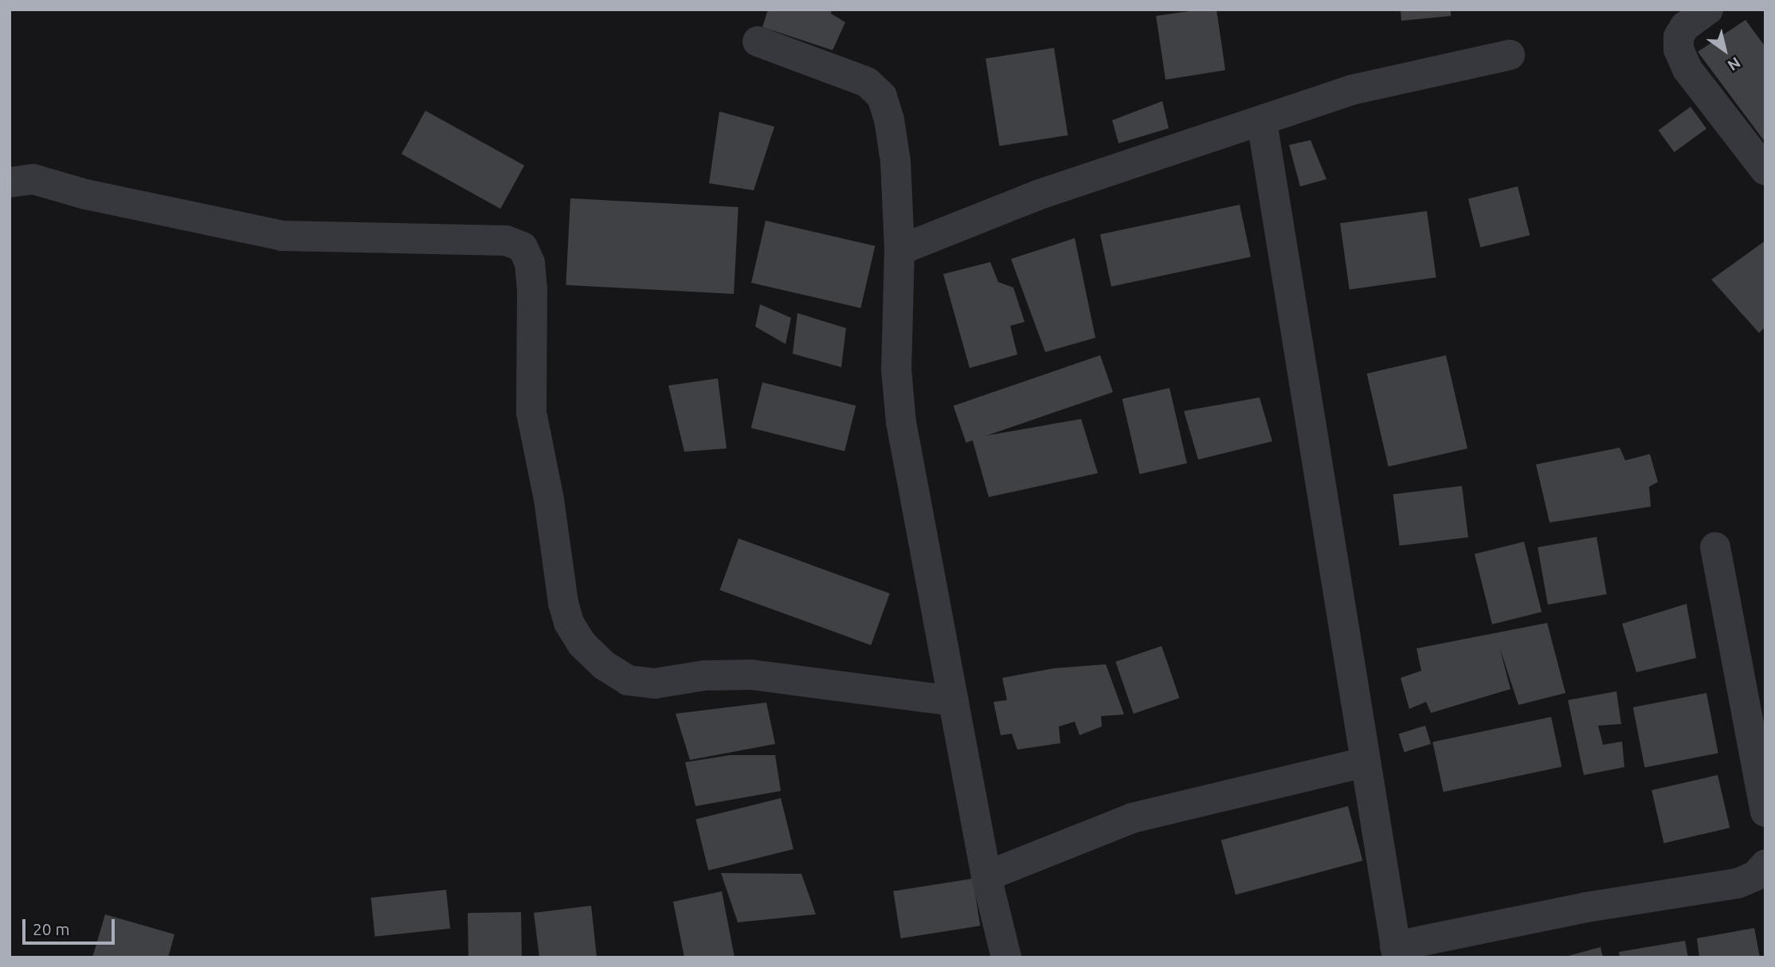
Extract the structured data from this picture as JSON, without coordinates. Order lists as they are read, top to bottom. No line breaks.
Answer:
{"scale_bar":"20 m","north":"bottom right"}
